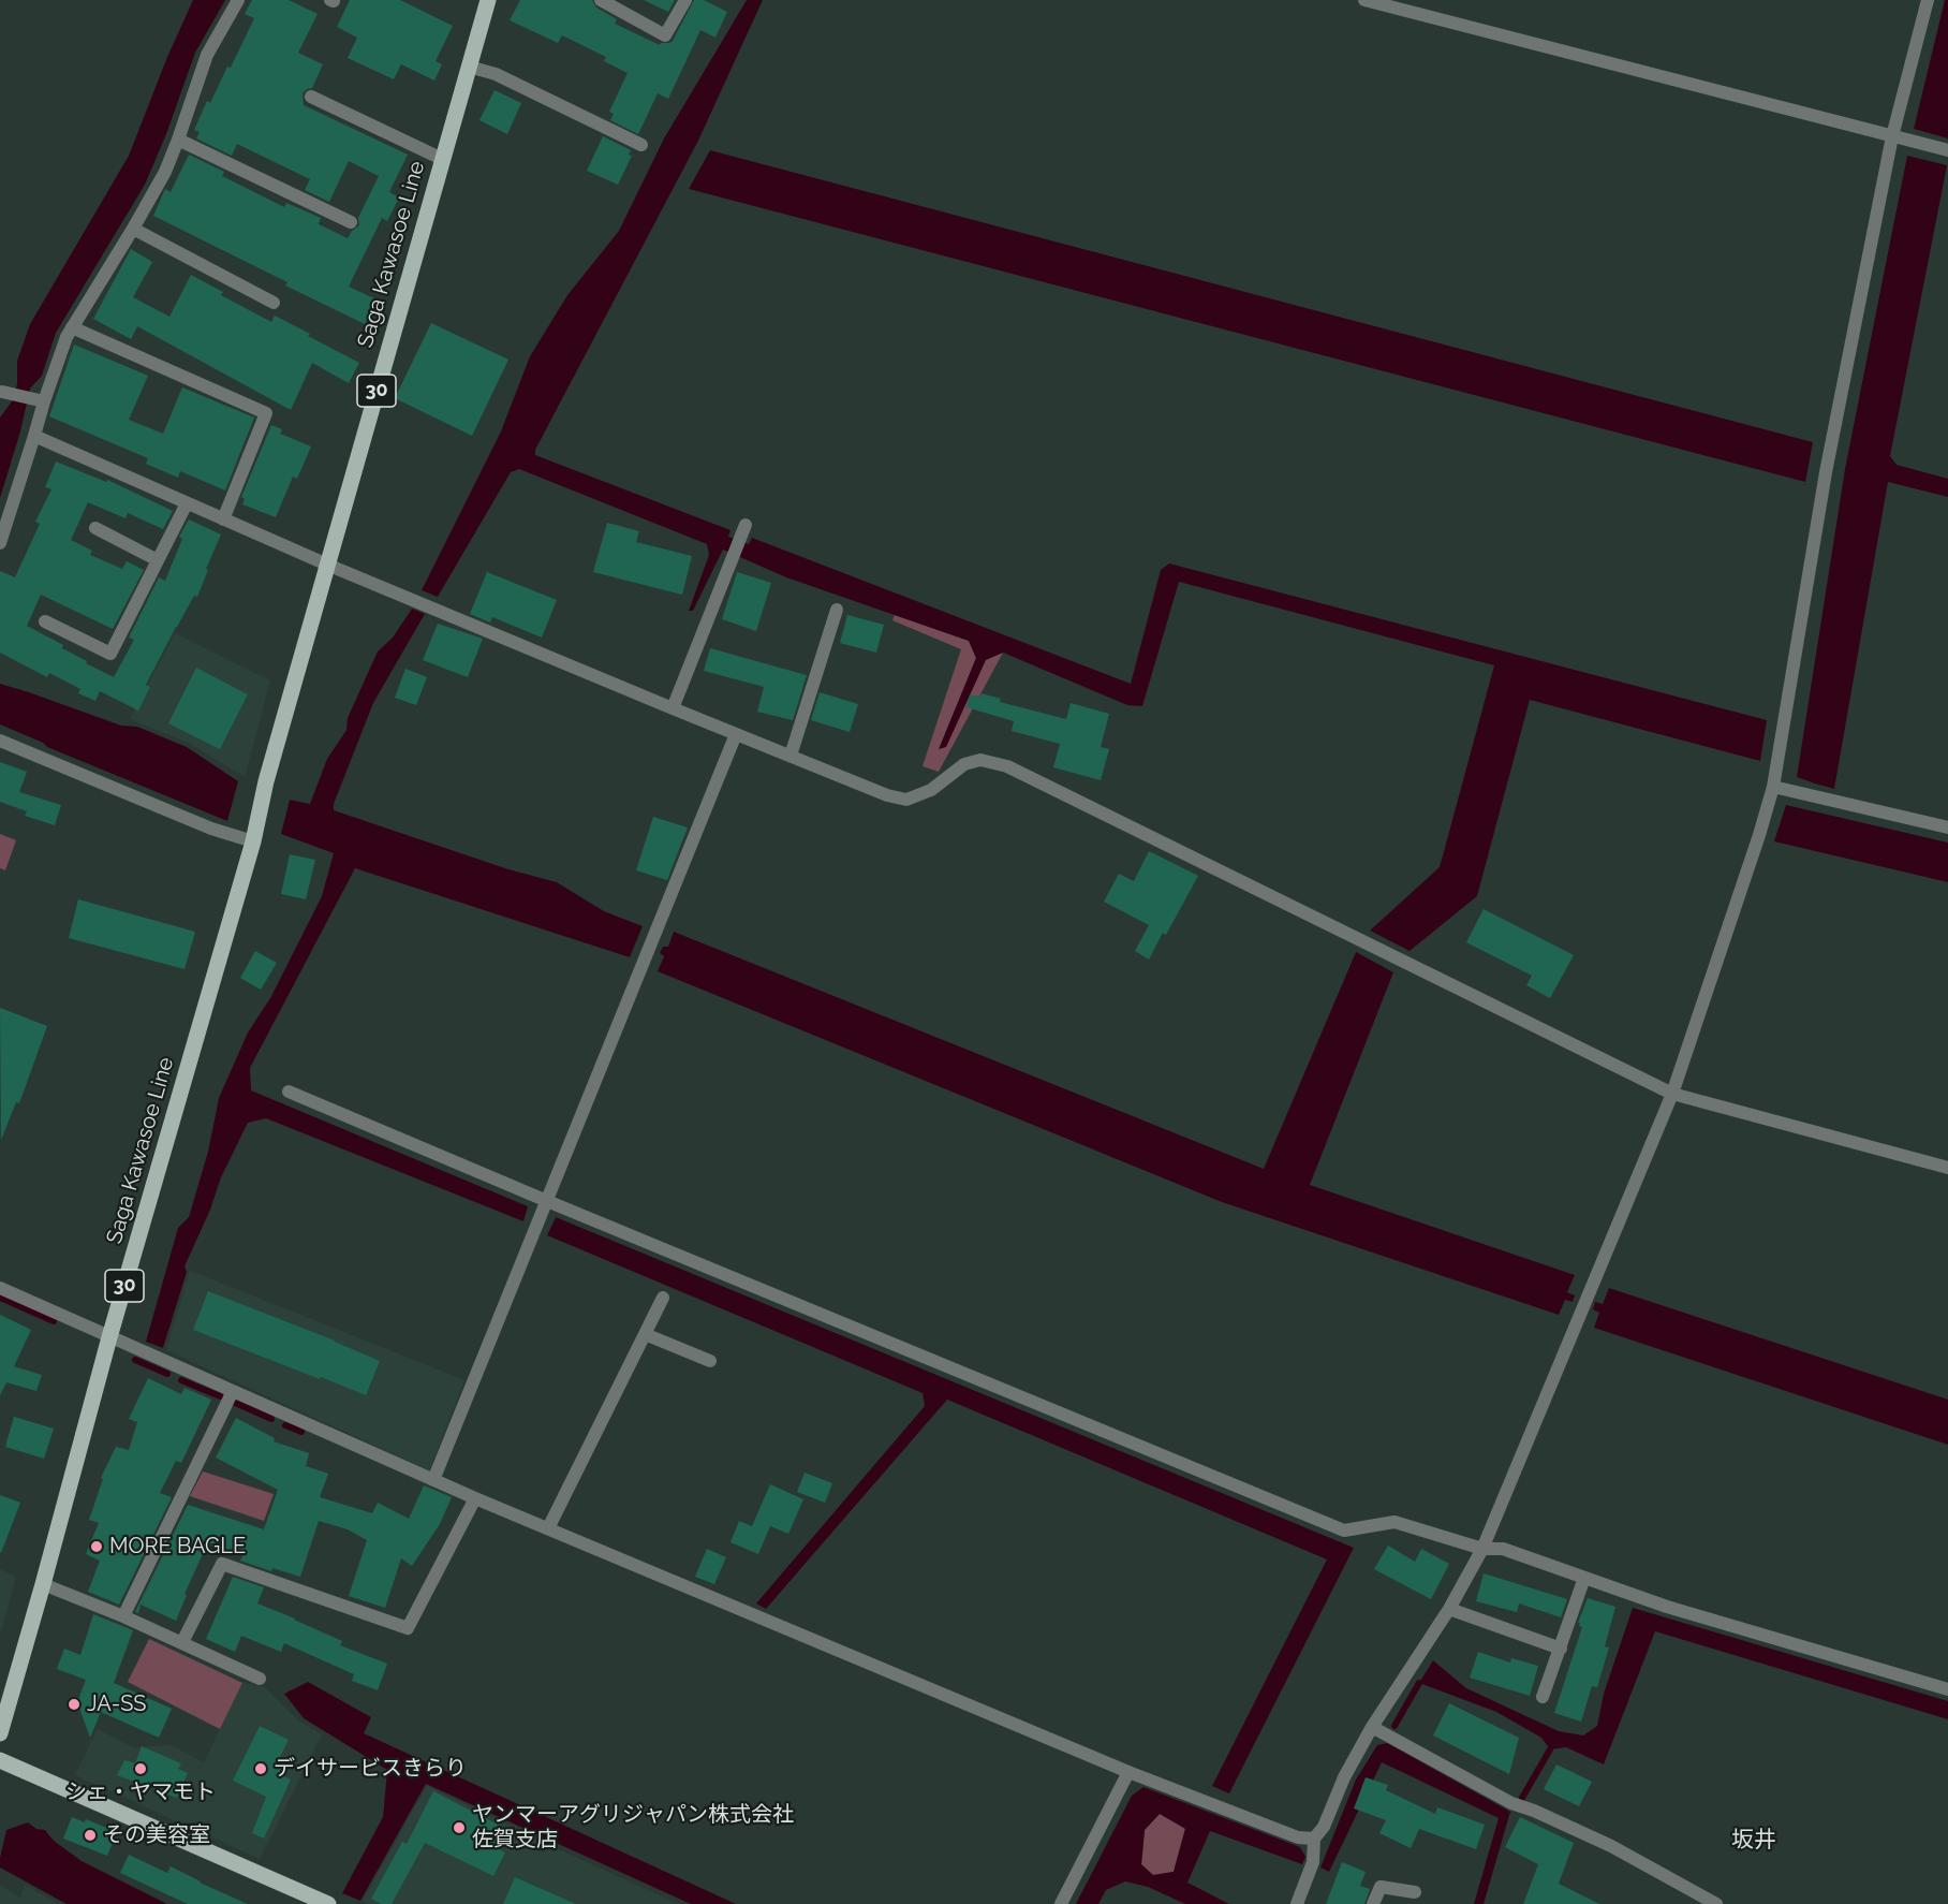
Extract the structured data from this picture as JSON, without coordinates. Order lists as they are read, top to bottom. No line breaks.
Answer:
{"streets":{"main road":["Saga Kawasoe Line","30"]},"districts":["坂井"],"places":["MORE BAGLE","JA-SS","シェ・ヤマモト","デイサービスきらり","ヤンマーアグリジャパン株式会社 佐賀支店","その美容室"]}
